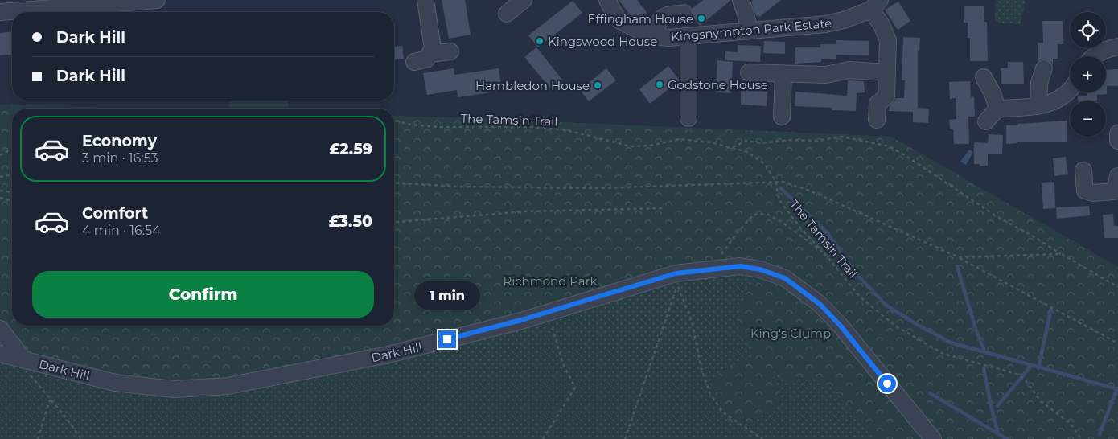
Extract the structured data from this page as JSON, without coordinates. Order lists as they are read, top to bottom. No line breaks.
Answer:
{"streets":{"street":["Kingsnympton Park Estate","Dark Hill"],"path":["The Tamsin Trail"]},"parks":["Richmond Park","King's Clump"],"places":["Effingham House","Kingswood House","Godstone House","Hambledon House"],"page":{"map_buttons":["+","−"],"banner":["Dark Hill","Dark Hill"],"list":[{"name":"Economy","note":"3 min · 16:53","value":"£2.59"},{"name":"Comfort","note":"4 min · 16:54","value":"£3.50"}],"buttons":"Confirm","bubble":"1 min"}}
